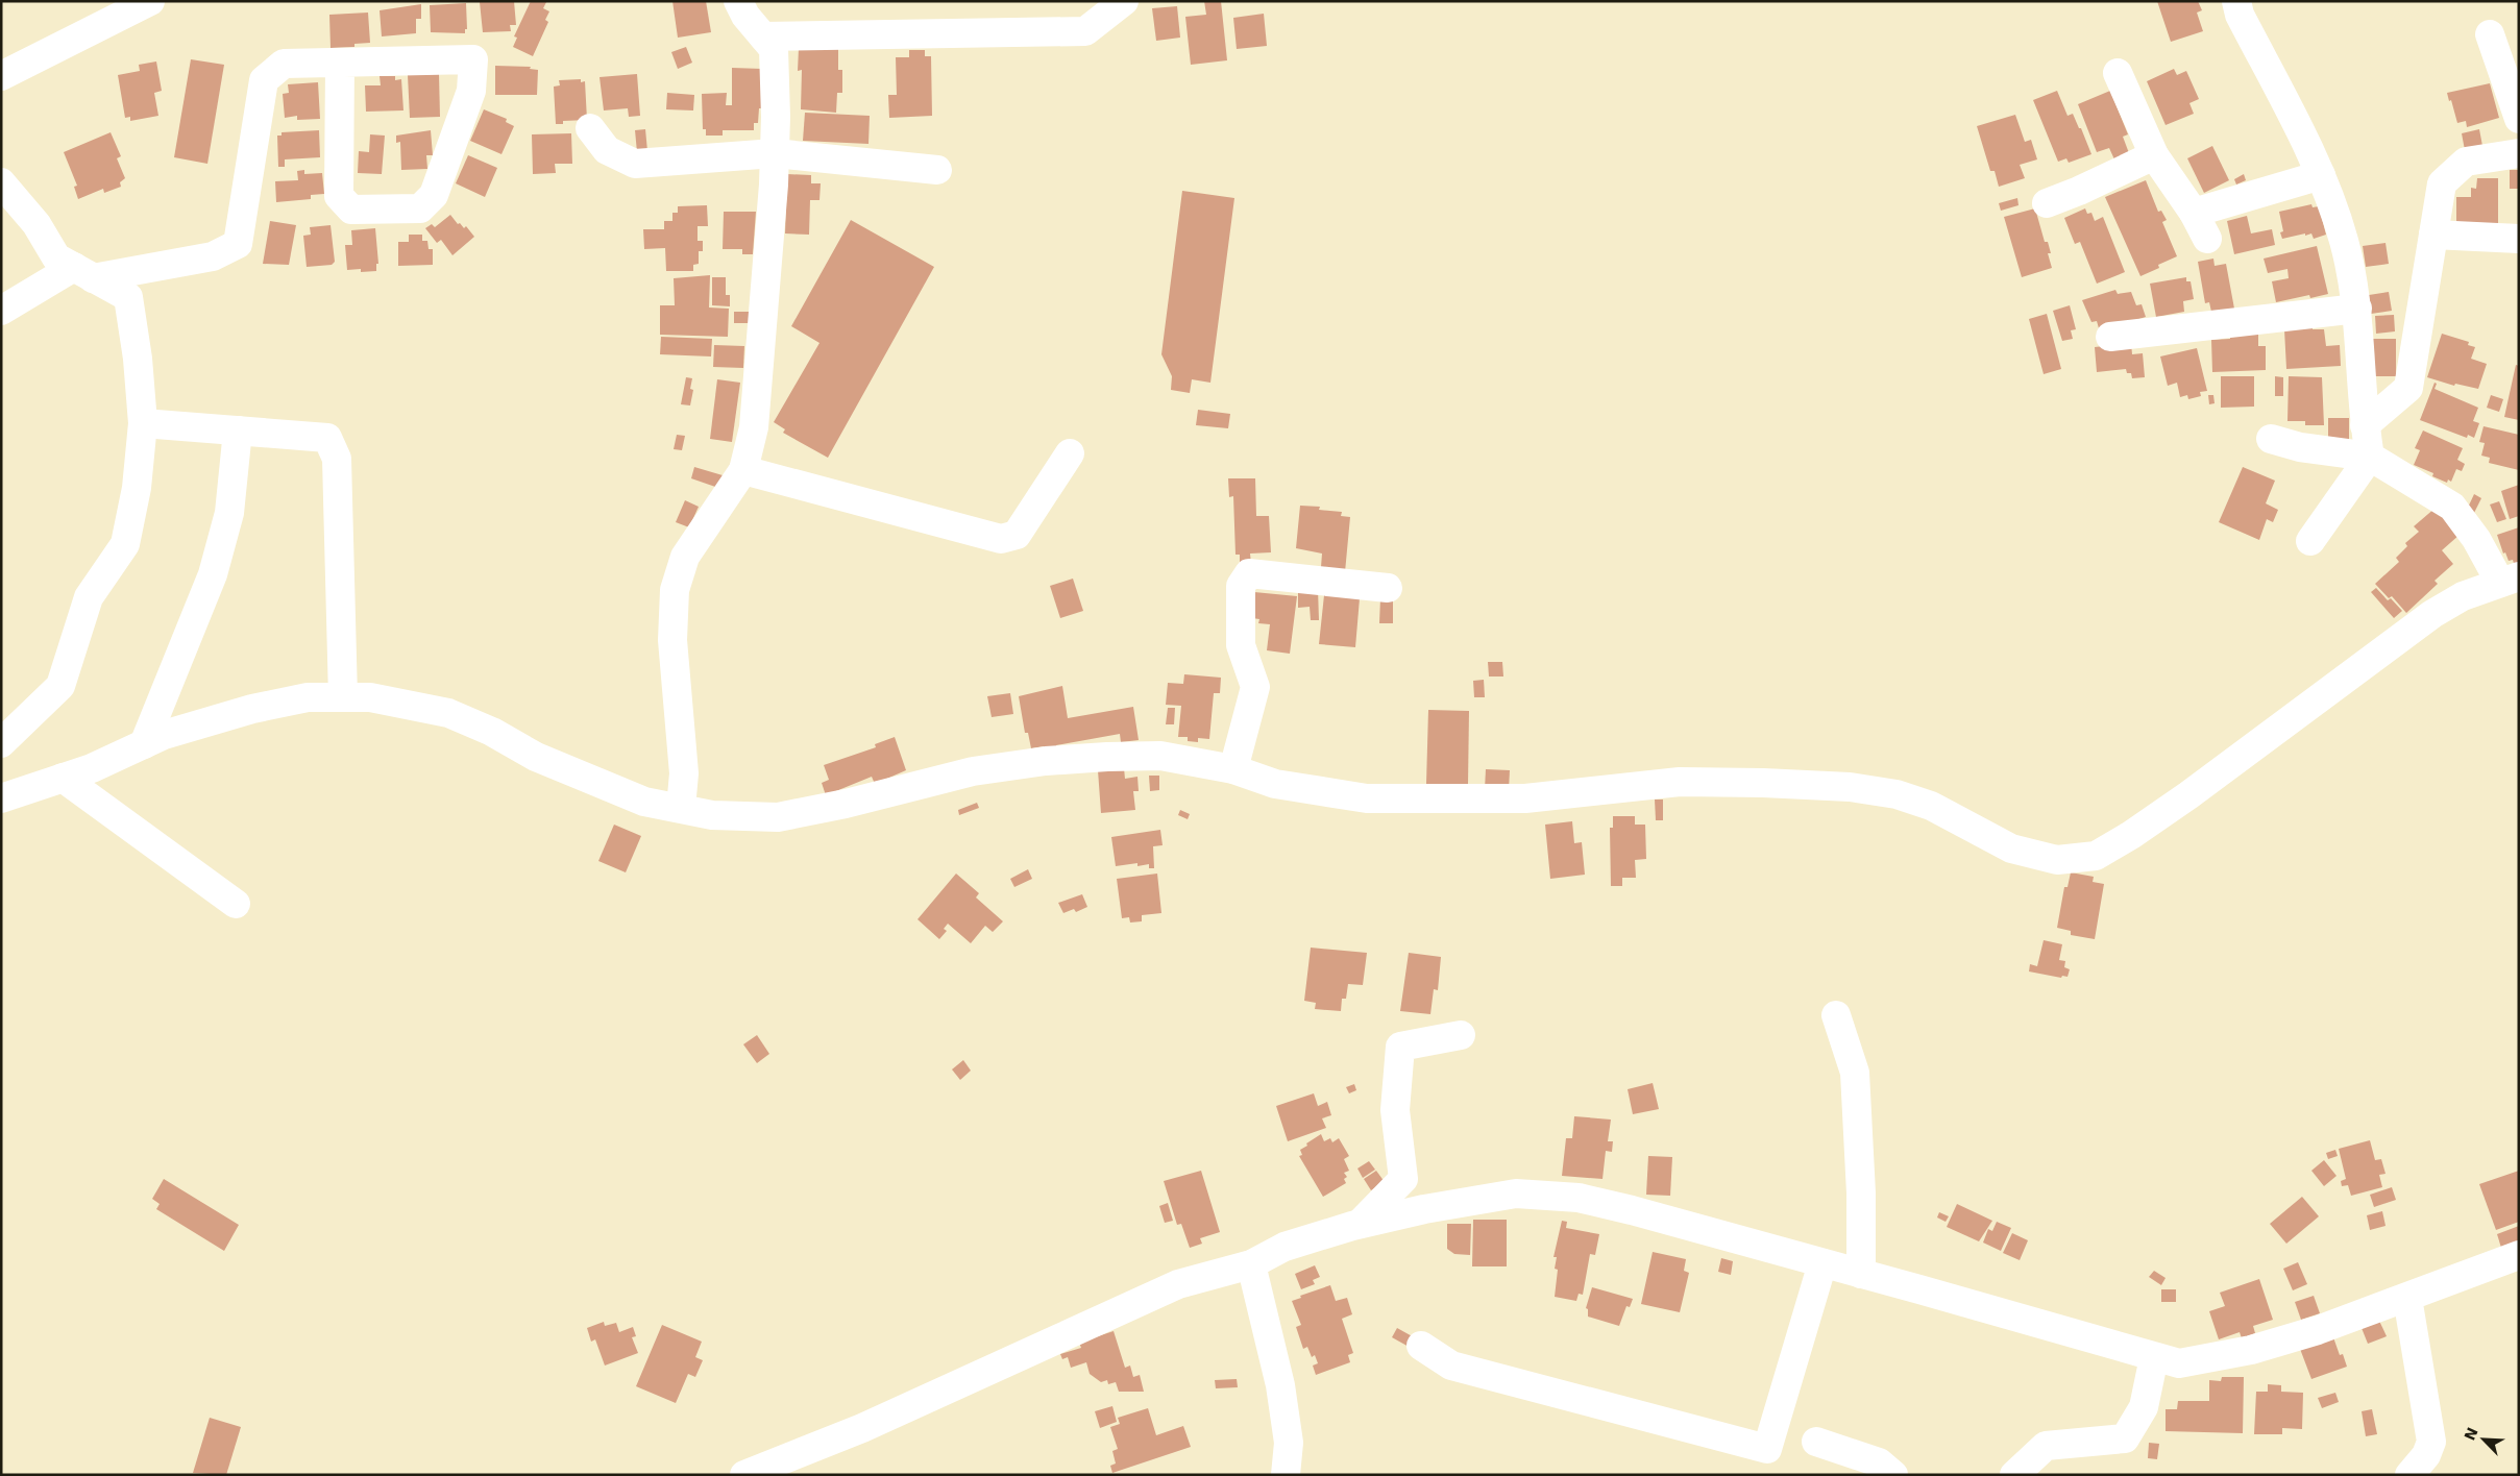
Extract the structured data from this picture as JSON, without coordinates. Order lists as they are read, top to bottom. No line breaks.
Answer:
{"north":"top left"}
